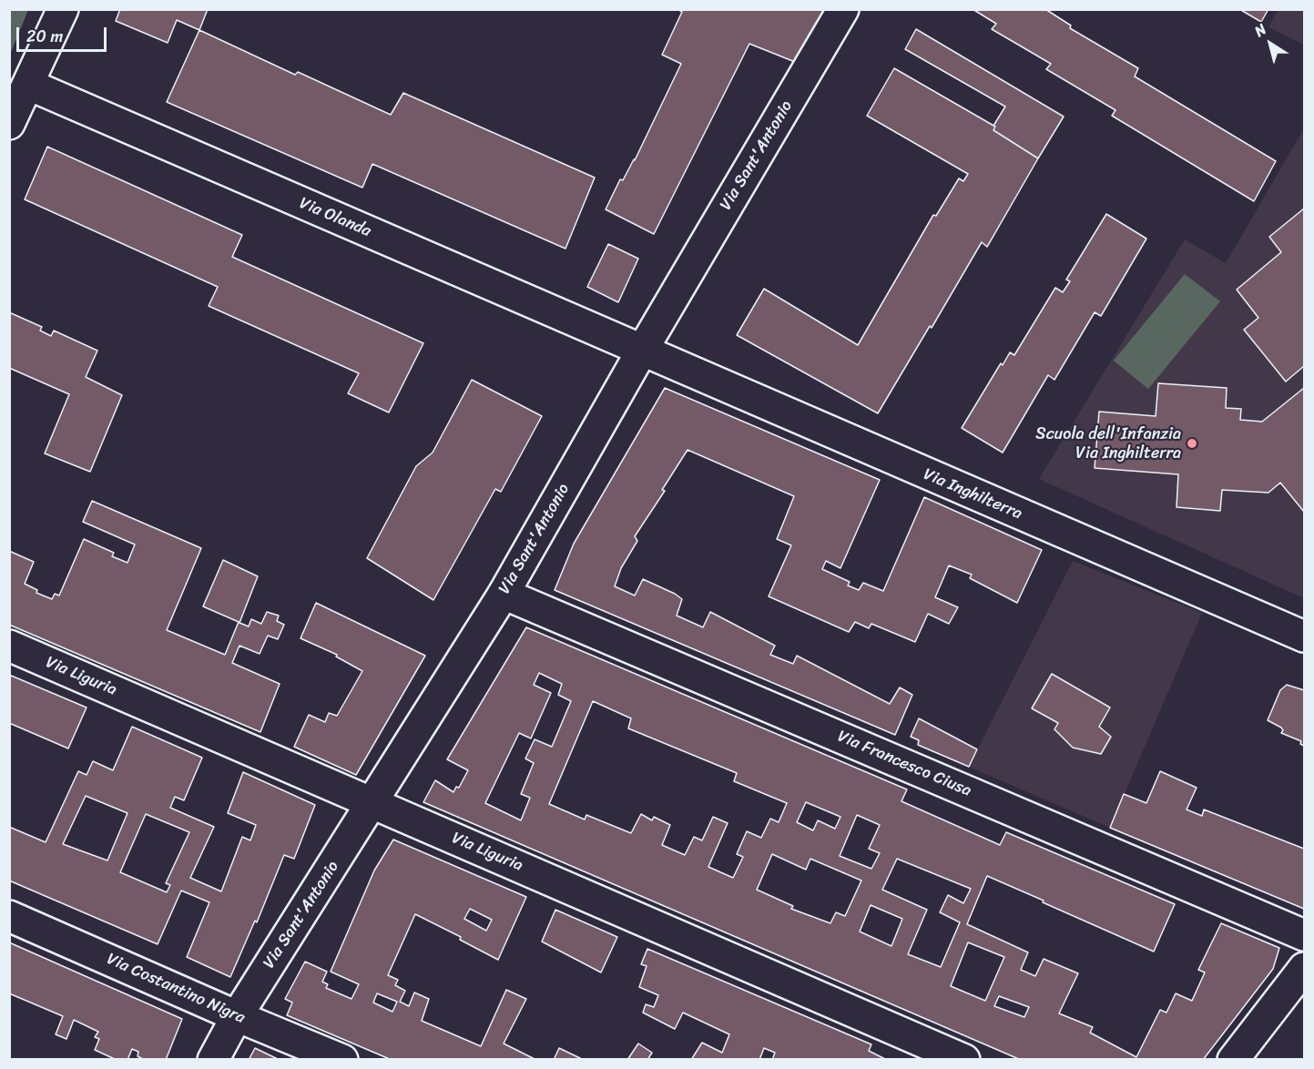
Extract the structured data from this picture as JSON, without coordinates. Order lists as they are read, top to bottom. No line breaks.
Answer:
{"streets":{"street":["Via Sant'Antonio","Via Olanda","Via Inghilterra","Via Liguria","Via Francesco Ciusa","Via Costantino Nigra"]},"crossings":[["Via Sant'Antonio","Via Olanda"],["Via Sant'Antonio","Via Inghilterra"],["Via Sant'Antonio","Via Liguria"],["Via Sant'Antonio","Via Francesco Ciusa"],["Via Sant'Antonio","Via Costantino Nigra"],["Via Olanda","Via Inghilterra"]],"places":["Scuola dell'Infanzia Via Inghilterra"],"scale_bar":"20 m","north":"top left"}
